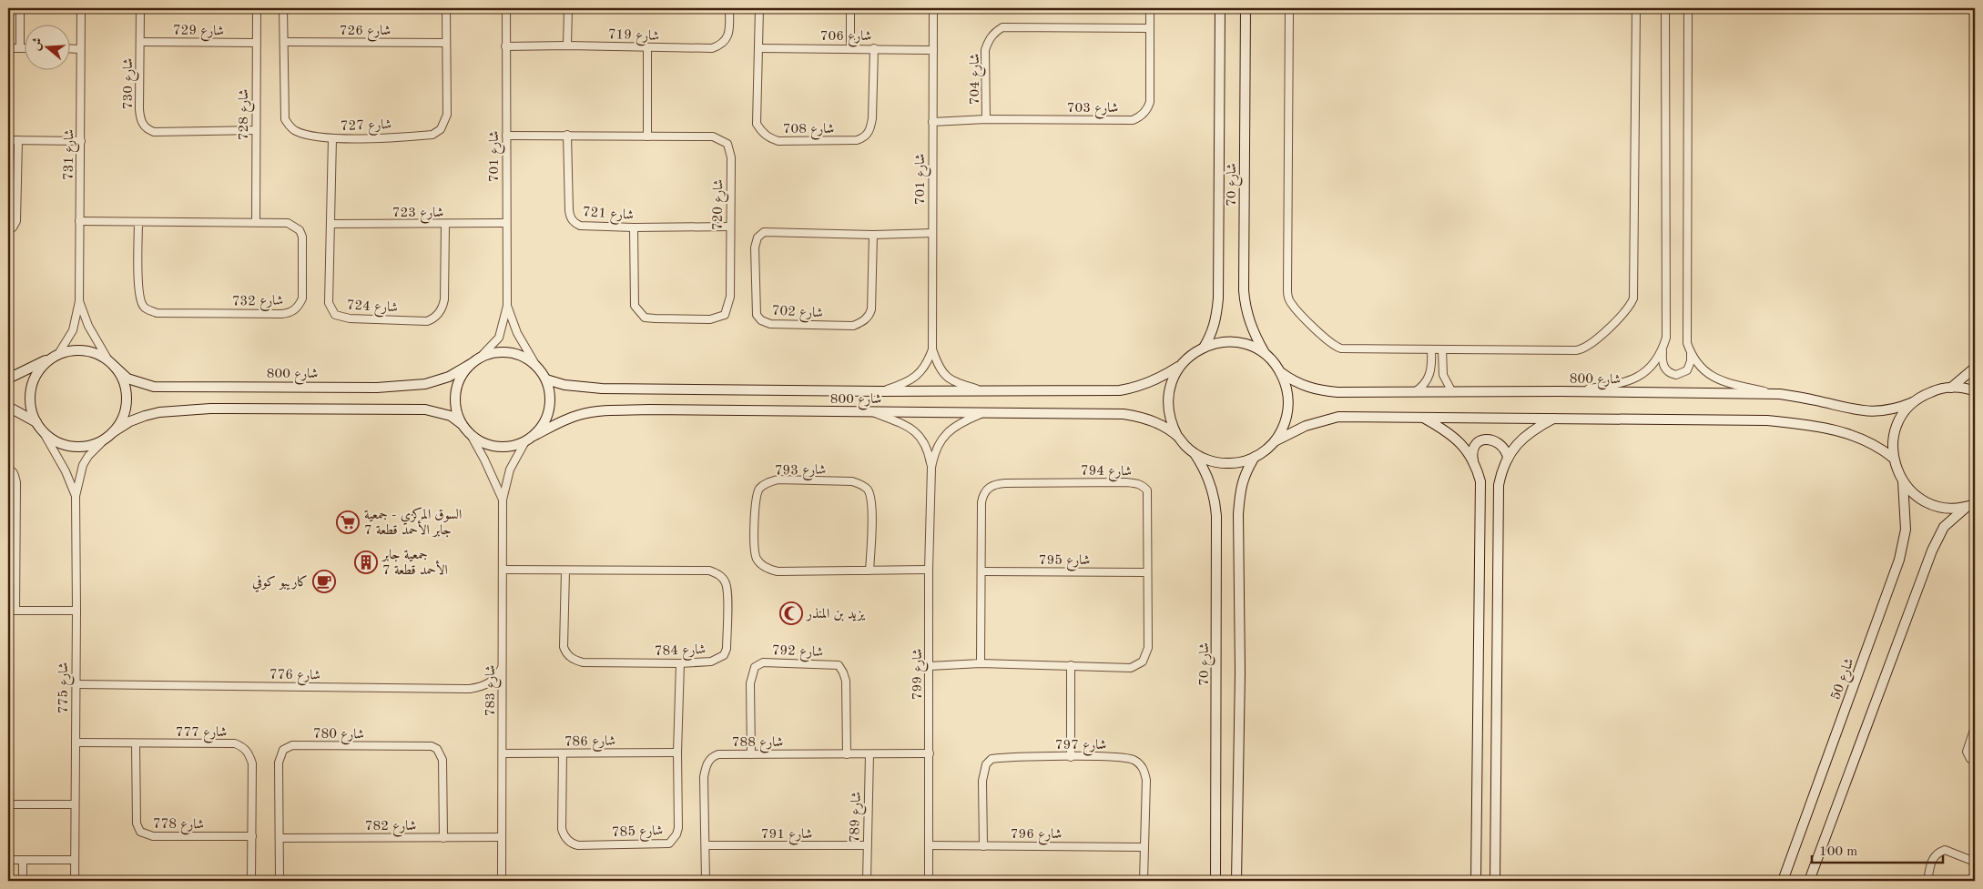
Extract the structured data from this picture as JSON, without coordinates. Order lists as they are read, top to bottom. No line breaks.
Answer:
{"streets":{"main road":["شارع 70","شارع 800","شارع 50"],"street":["شارع 729","شارع 726","شارع 719","شارع 706","شارع 704","شارع 730","شارع 703","شارع 728","شارع 727","شارع 708","شارع 731","شارع 701","شارع 720","شارع 723","شارع 721","شارع 732","شارع 724","شارع 702","شارع 793","شارع 794","شارع 795","شارع 784","شارع 792","شارع 776","شارع 799","شارع 775","شارع 783","شارع 777","شارع 780","شارع 786","شارع 788","شارع 797","شارع 789","شارع 778","شارع 782","شارع 785","شارع 791","شارع 796"]},"crossings":[["شارع 729","شارع 730"],["شارع 729","شارع 728"],["شارع 726","شارع 727"],["شارع 719","شارع 701"],["شارع 706","شارع 708"],["شارع 706","شارع 701"],["شارع 704","شارع 703"],["شارع 730","شارع 728"],["شارع 703","شارع 701"],["شارع 728","شارع 732"],["شارع 727","شارع 724"],["شارع 731","شارع 732"],["شارع 731","شارع 800"],["شارع 731","شارع 775"],["شارع 701","شارع 720"],["شارع 701","شارع 723"],["شارع 701","شارع 702"],["شارع 701","شارع 800"],["شارع 701","شارع 783"],["شارع 70","شارع 800"],["شارع 720","شارع 721"],["شارع 723","شارع 724"],["شارع 800","شارع 799"],["شارع 800","شارع 775"],["شارع 800","شارع 783"],["شارع 793","شارع 799"],["شارع 794","شارع 795"],["شارع 794","شارع 799"],["شارع 784","شارع 783"],["شارع 784","شارع 785"],["شارع 792","شارع 788"],["شارع 776","شارع 775"],["شارع 776","شارع 783"],["شارع 799","شارع 788"],["شارع 799","شارع 796"],["شارع 775","شارع 777"],["شارع 783","شارع 786"],["شارع 783","شارع 782"],["شارع 777","شارع 778"],["شارع 780","شارع 782"],["شارع 786","شارع 785"],["شارع 788","شارع 789"],["شارع 788","شارع 791"],["شارع 797","شارع 796"],["شارع 789","شارع 791"]],"places":{"supermarket":["السوق المركزي - جمعية جابر الأحمد قطعة 7"],"building":["جمعية جابر الأحمد قطعة 7"],"cafe":["كاريبو كوفي"],"mosque":["يزيد بن المنذر"]},"scale_bar":"100 m","north":"left"}
